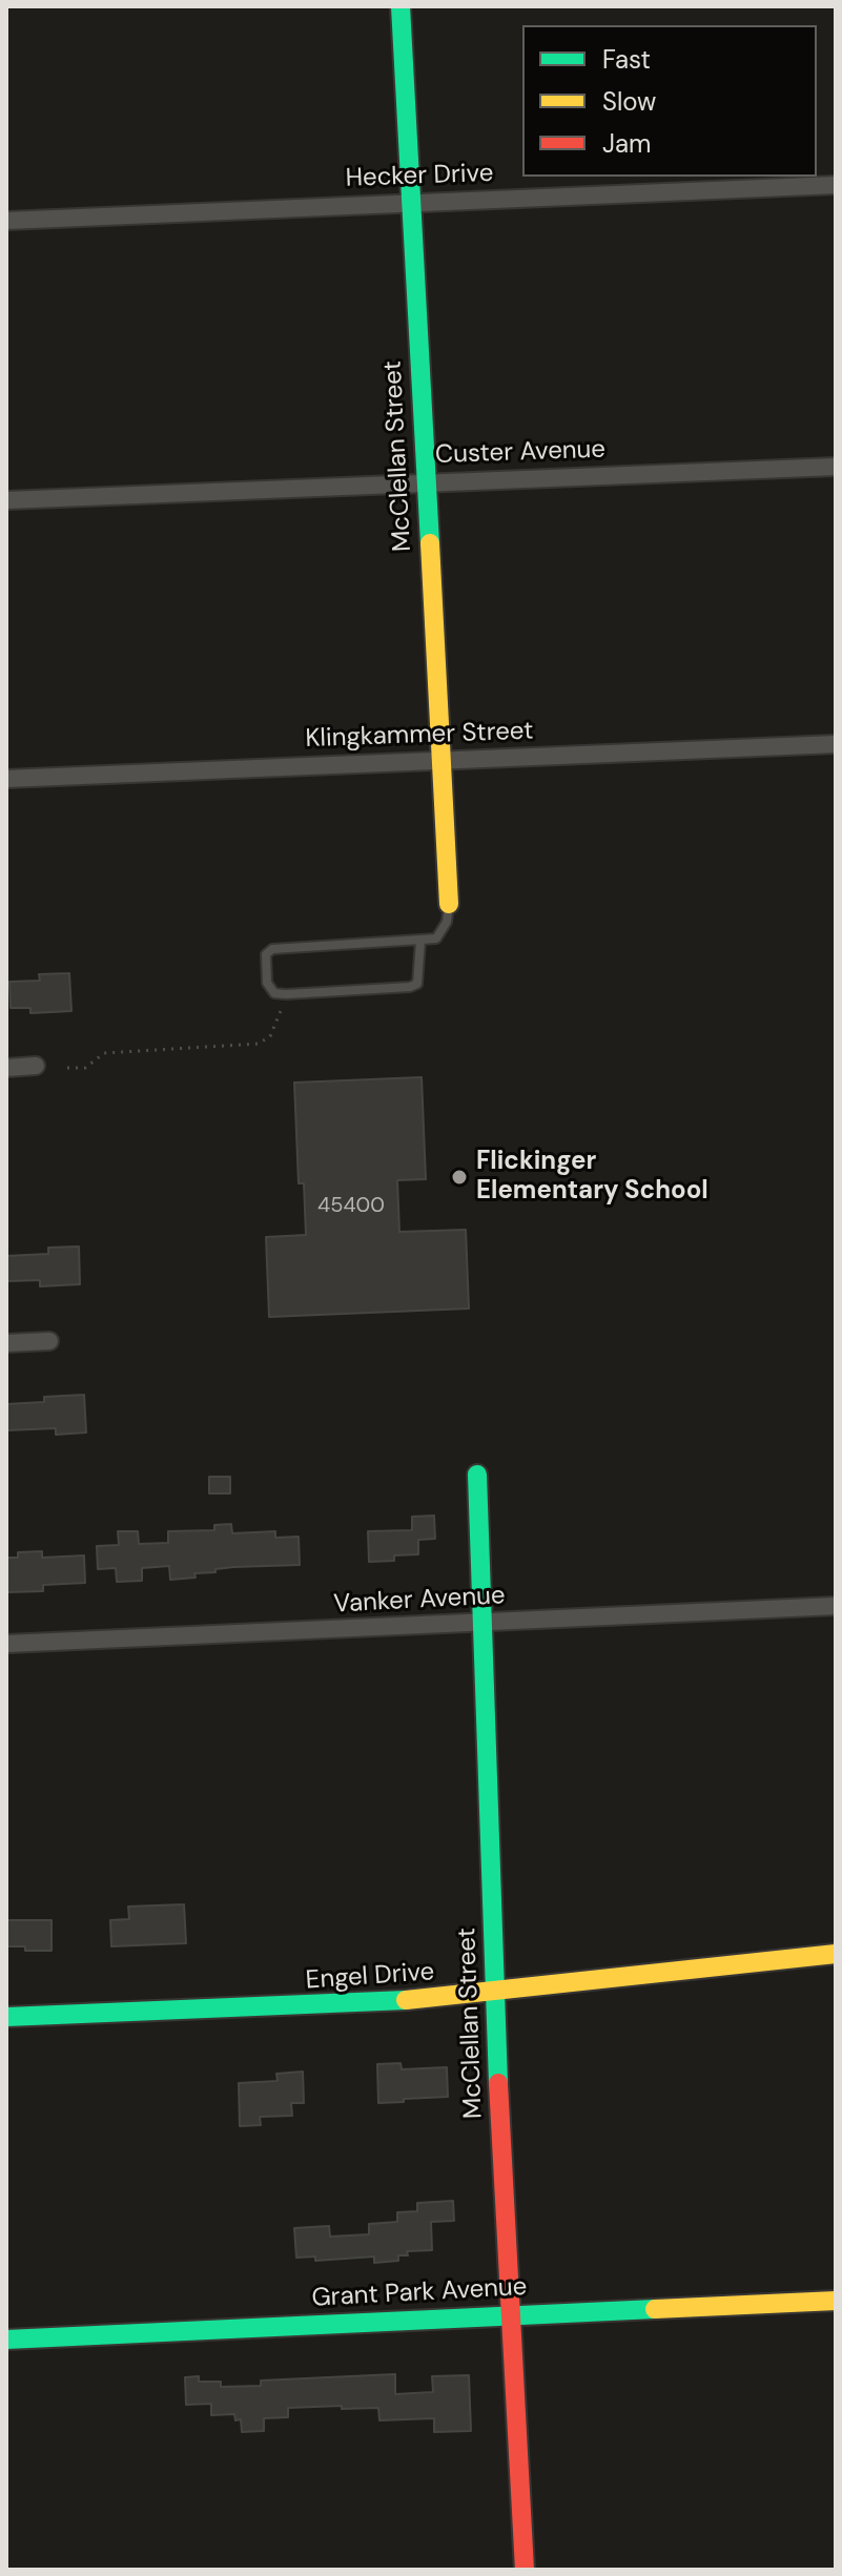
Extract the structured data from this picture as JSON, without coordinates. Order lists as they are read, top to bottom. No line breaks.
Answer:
{"streets":{"street":["Hecker Drive","Custer Avenue","McClellan Street","Klingkammer Street","Vanker Avenue","Engel Drive","Grant Park Avenue"]},"crossings":[["Hecker Drive","McClellan Street"],["Custer Avenue","McClellan Street"],["McClellan Street","Klingkammer Street"],["McClellan Street","Vanker Avenue"],["McClellan Street","Engel Drive"],["McClellan Street","Grant Park Avenue"]],"places":["Flickinger Elementary School"],"house_numbers":["45400"],"legend":["Fast","Slow","Jam"]}
